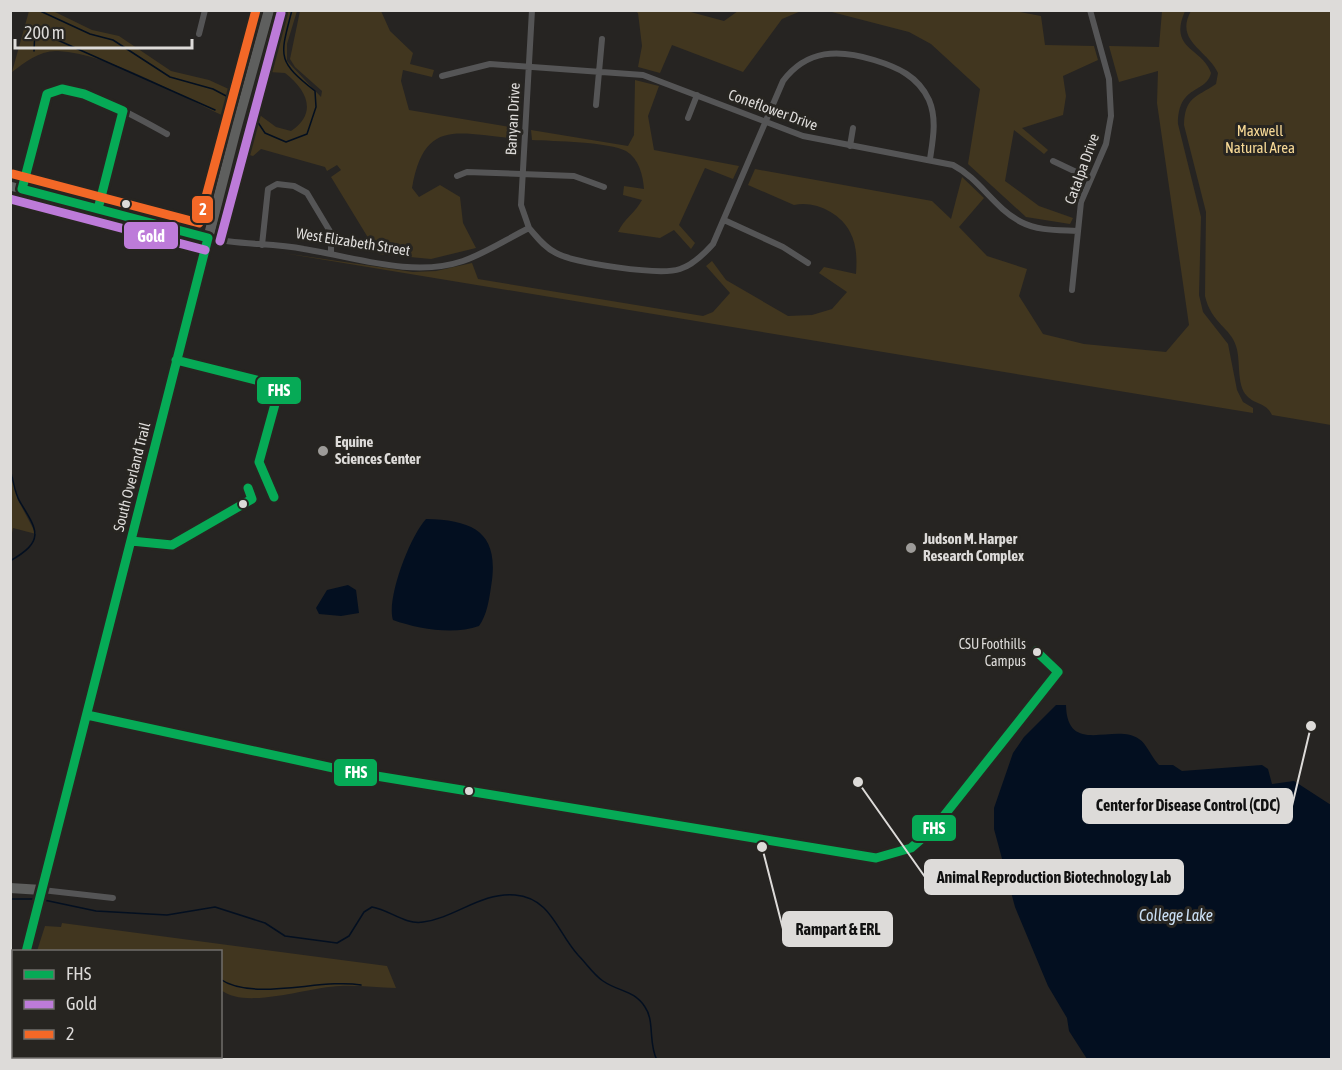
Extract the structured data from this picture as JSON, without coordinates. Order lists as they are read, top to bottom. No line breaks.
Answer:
{"streets":{"main road":["West Elizabeth Street","South Overland Trail"],"street":["Coneflower Drive","Banyan Drive","Catalpa Drive"]},"crossings":[["Coneflower Drive","Banyan Drive"],["Coneflower Drive","Catalpa Drive"],["Banyan Drive","West Elizabeth Street"],["West Elizabeth Street","South Overland Trail"]],"water":["College Lake"],"parks":["Maxwell Natural Area"],"places":["Equine Sciences Center","Judson M. Harper Research Complex","CSU Foothills Campus","Center for Disease Control (CDC)","Animal Reproduction Biotechnology Lab","Rampart & ERL"],"lines":["transit line 2","transit line Gold","transit line FHS"],"legend":["FHS","Gold","2"],"scale_bar":"200 m"}
